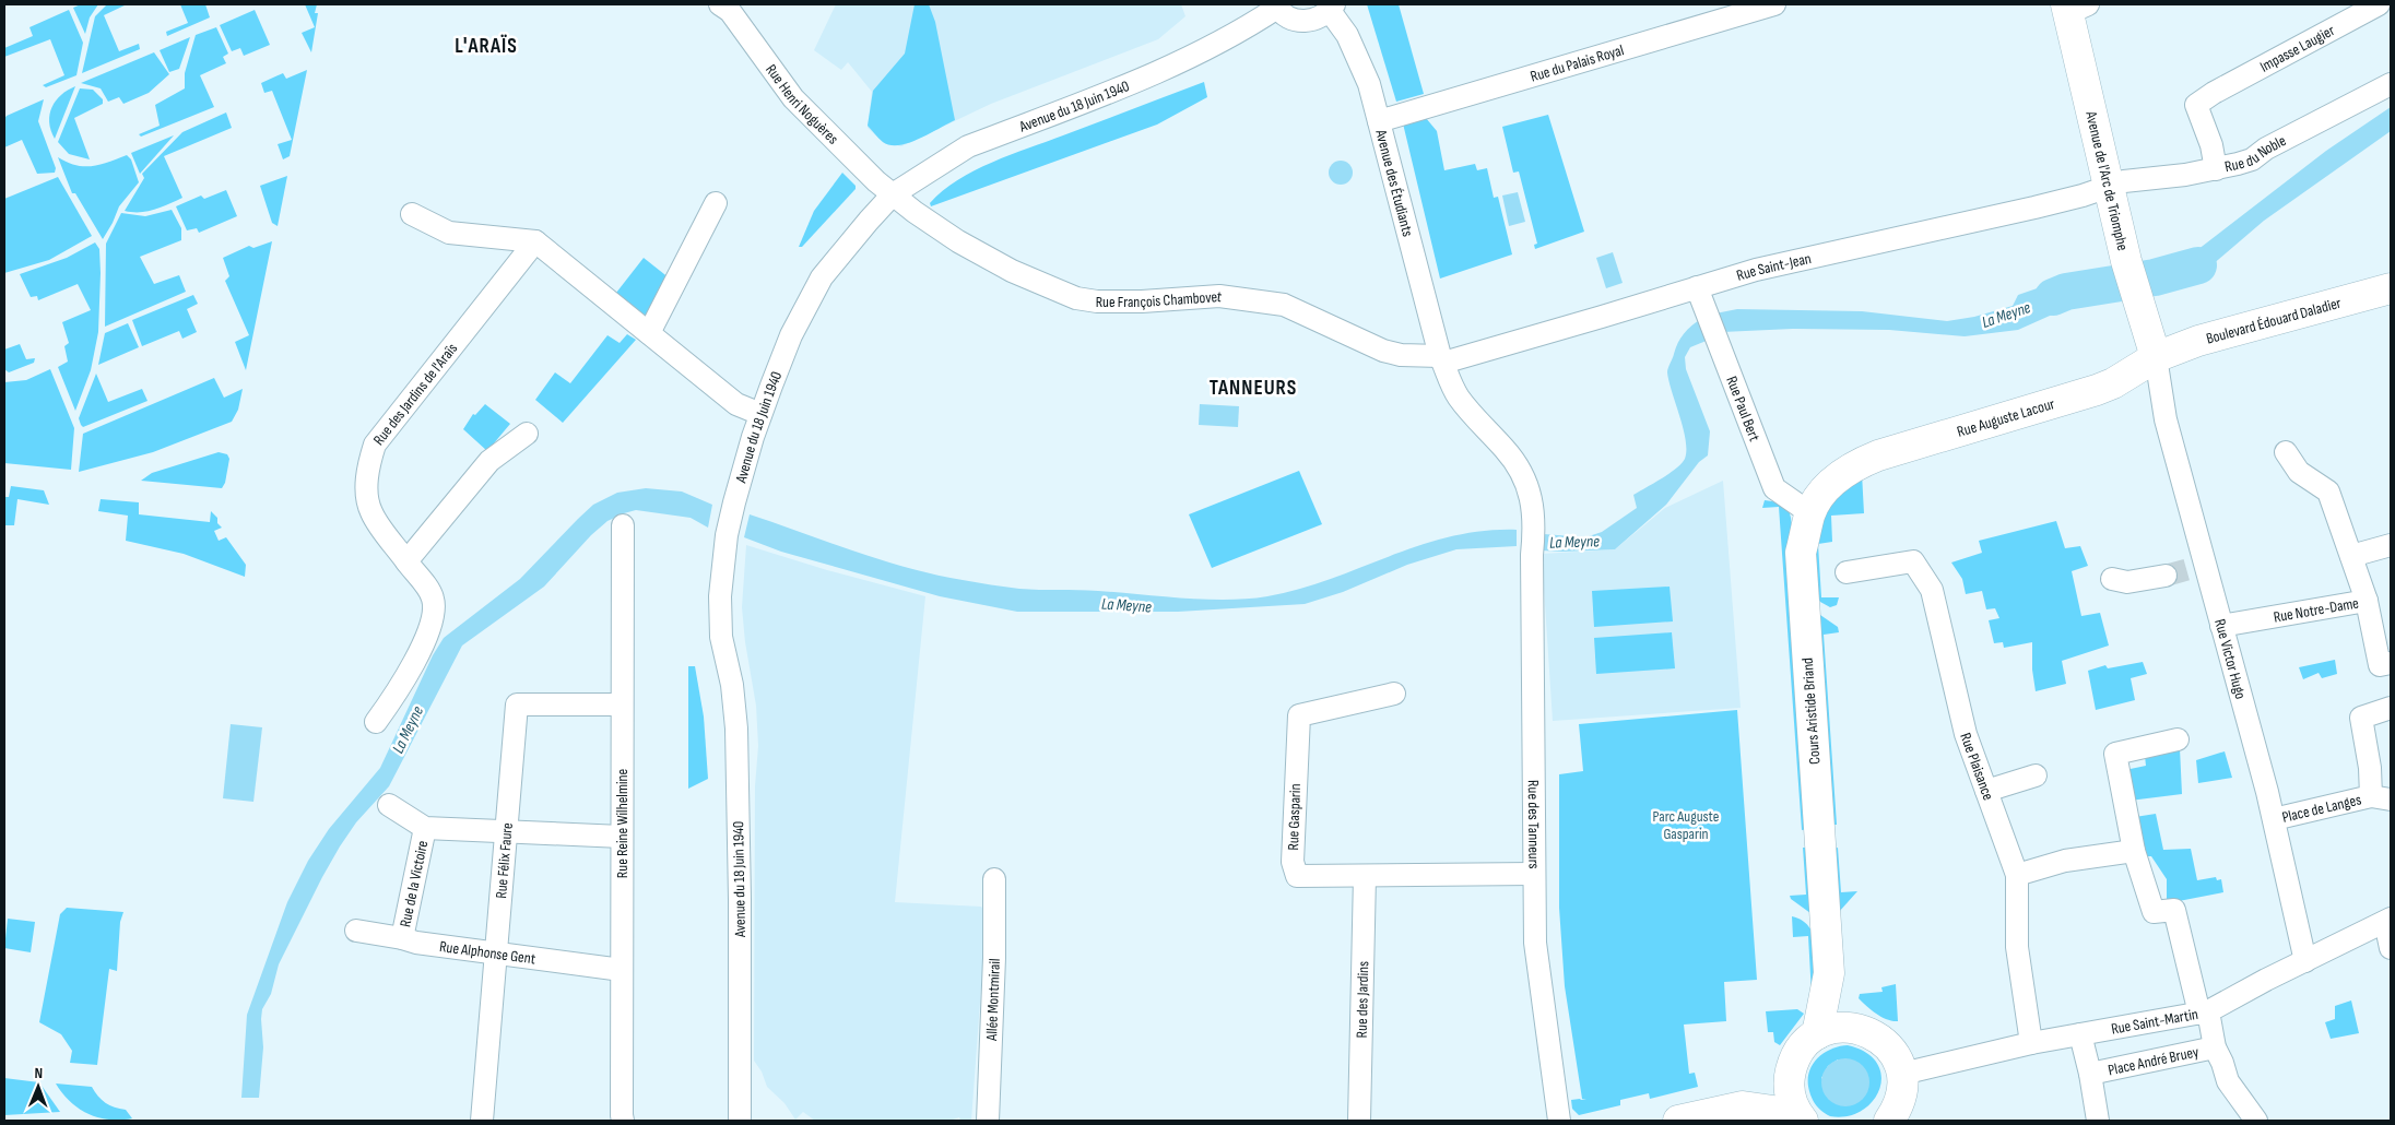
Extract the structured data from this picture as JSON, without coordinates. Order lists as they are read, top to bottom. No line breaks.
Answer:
{"streets":{"main road":["Avenue de l'Arc de Triomphe","Boulevard Édouard Daladier","Rue Auguste Lacour","Cours Aristide Briand"],"street":["Impasse Laugier","Rue du Palais Royal","Rue Henri Noguères","Avenue du 18 Juin 1940","Rue du Noble","Avenue des Étudiants","Rue Saint-Jean","Rue François Chambovet","Rue des Jardins de l'Araïs","Rue Paul Bert","Rue Notre-Dame","Rue Victor Hugo","Rue Plaisance","Place de Langes","Rue Gasparin","Rue Reine Wilhelmine","Rue des Tanneurs","Rue Félix Faure","Rue de la Victoire","Rue Alphonse Gent","Rue des Jardins","Allée Montmirail","Rue Saint-Martin","Place André Bruey"]},"crossings":[["Impasse Laugier","Rue du Noble"],["Rue du Palais Royal","Avenue des Étudiants"],["Rue Henri Noguères","Avenue du 18 Juin 1940"],["Rue Henri Noguères","Rue François Chambovet"],["Avenue du 18 Juin 1940","Avenue des Étudiants"],["Avenue du 18 Juin 1940","Rue François Chambovet"],["Rue du Noble","Avenue de l'Arc de Triomphe"],["Rue du Noble","Rue Saint-Jean"],["Avenue de l'Arc de Triomphe","Rue Saint-Jean"],["Avenue de l'Arc de Triomphe","Boulevard Édouard Daladier"],["Avenue de l'Arc de Triomphe","Rue Auguste Lacour"],["Avenue de l'Arc de Triomphe","Rue Victor Hugo"],["Avenue des Étudiants","Rue Saint-Jean"],["Avenue des Étudiants","Rue François Chambovet"],["Avenue des Étudiants","Rue des Tanneurs"],["Rue Saint-Jean","Rue François Chambovet"],["Rue Saint-Jean","Rue Paul Bert"],["Boulevard Édouard Daladier","Rue Auguste Lacour"],["Boulevard Édouard Daladier","Rue Victor Hugo"],["Rue Paul Bert","Cours Aristide Briand"],["Rue Auguste Lacour","Rue Victor Hugo"],["Rue Auguste Lacour","Cours Aristide Briand"],["Rue Notre-Dame","Rue Victor Hugo"],["Rue Victor Hugo","Place de Langes"],["Rue Victor Hugo","Rue Saint-Martin"],["Rue Plaisance","Rue Saint-Martin"],["Rue Gasparin","Rue des Tanneurs"],["Rue Gasparin","Rue des Jardins"],["Rue Reine Wilhelmine","Rue Félix Faure"],["Rue Reine Wilhelmine","Rue de la Victoire"],["Rue Reine Wilhelmine","Rue Alphonse Gent"],["Rue Félix Faure","Rue de la Victoire"],["Rue Félix Faure","Rue Alphonse Gent"],["Rue de la Victoire","Rue Alphonse Gent"],["Rue Saint-Martin","Place André Bruey"]],"districts":["L'ARAÏS","TANNEURS"],"water":["La Meyne"],"parks":["Parc Auguste Gasparin"],"north":"top"}
